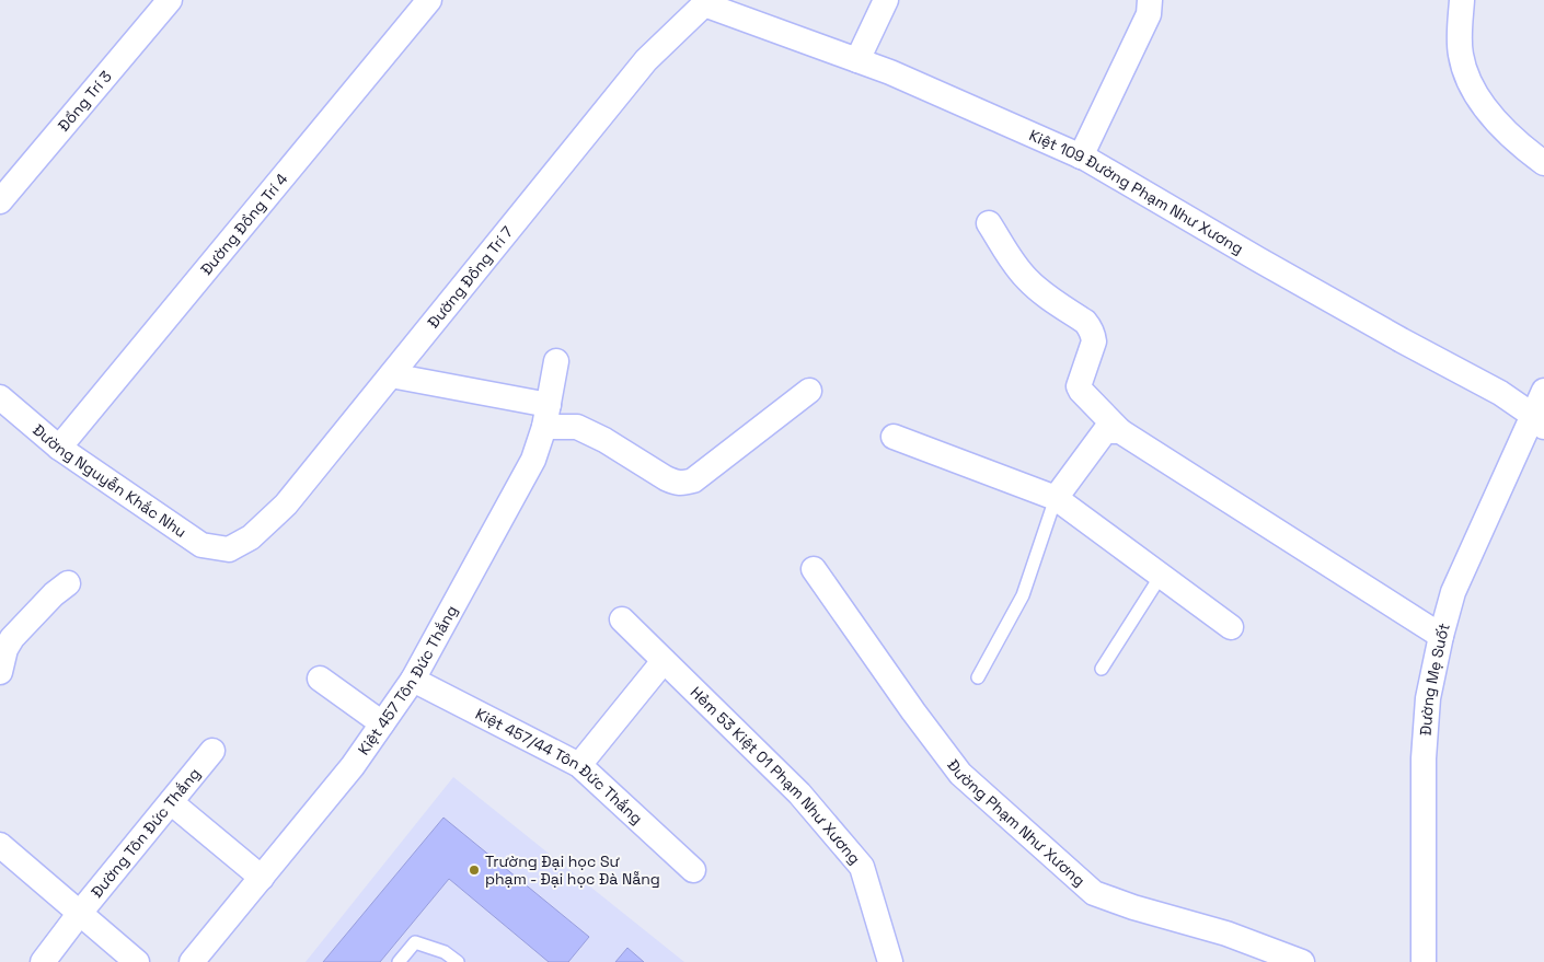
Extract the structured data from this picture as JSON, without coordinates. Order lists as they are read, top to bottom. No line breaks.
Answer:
{"streets":{"street":["Đồng Trí 3","Kiệt 109 Đường Phạm Như Xương","Đường Đồng Trí 4","Đường Đồng Trí 7","Đường Nguyễn Khắc Nhu","Kiệt 457 Tôn Đức Thắng","Đường Mẹ Suốt","Kiệt 457/44 Tôn Đức Thắng","Hẻm 53 Kiệt 01 Phạm Như Xương","Đường Phạm Như Xương","Đường Tôn Đức Thắng"]},"crossings":[["Kiệt 109 Đường Phạm Như Xương","Đường Đồng Trí 7"],["Kiệt 109 Đường Phạm Như Xương","Đường Mẹ Suốt"],["Đường Đồng Trí 4","Đường Nguyễn Khắc Nhu"],["Đường Đồng Trí 7","Đường Nguyễn Khắc Nhu"],["Kiệt 457 Tôn Đức Thắng","Kiệt 457/44 Tôn Đức Thắng"]],"places":["Trường Đại học Sư phạm - Đại học Đà Nẵng"]}
